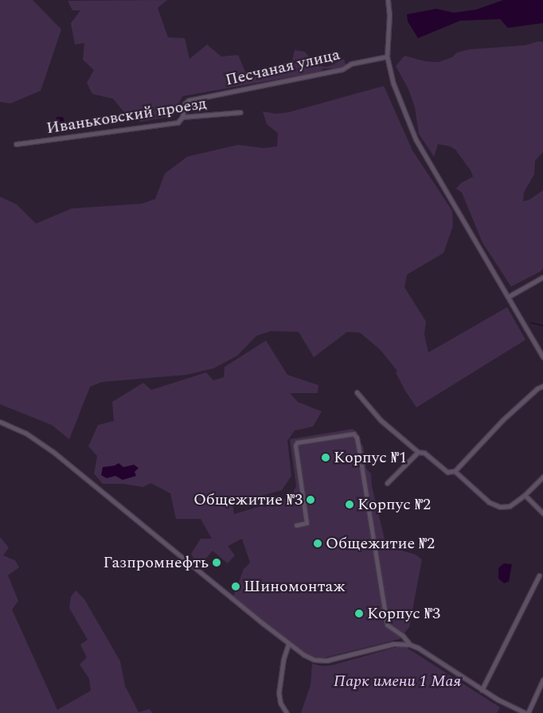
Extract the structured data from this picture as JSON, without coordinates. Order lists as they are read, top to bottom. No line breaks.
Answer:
{"streets":{"street":["Песчаная улица","Иваньковский проезд"]},"crossings":[["Песчаная улица","Иваньковский проезд"]],"parks":["Парк имени 1 Мая"],"places":["Корпус №1","Общежитие №3","Корпус №2","Общежитие №2","Газпромнефть","Шиномонтаж","Корпус №3"]}
